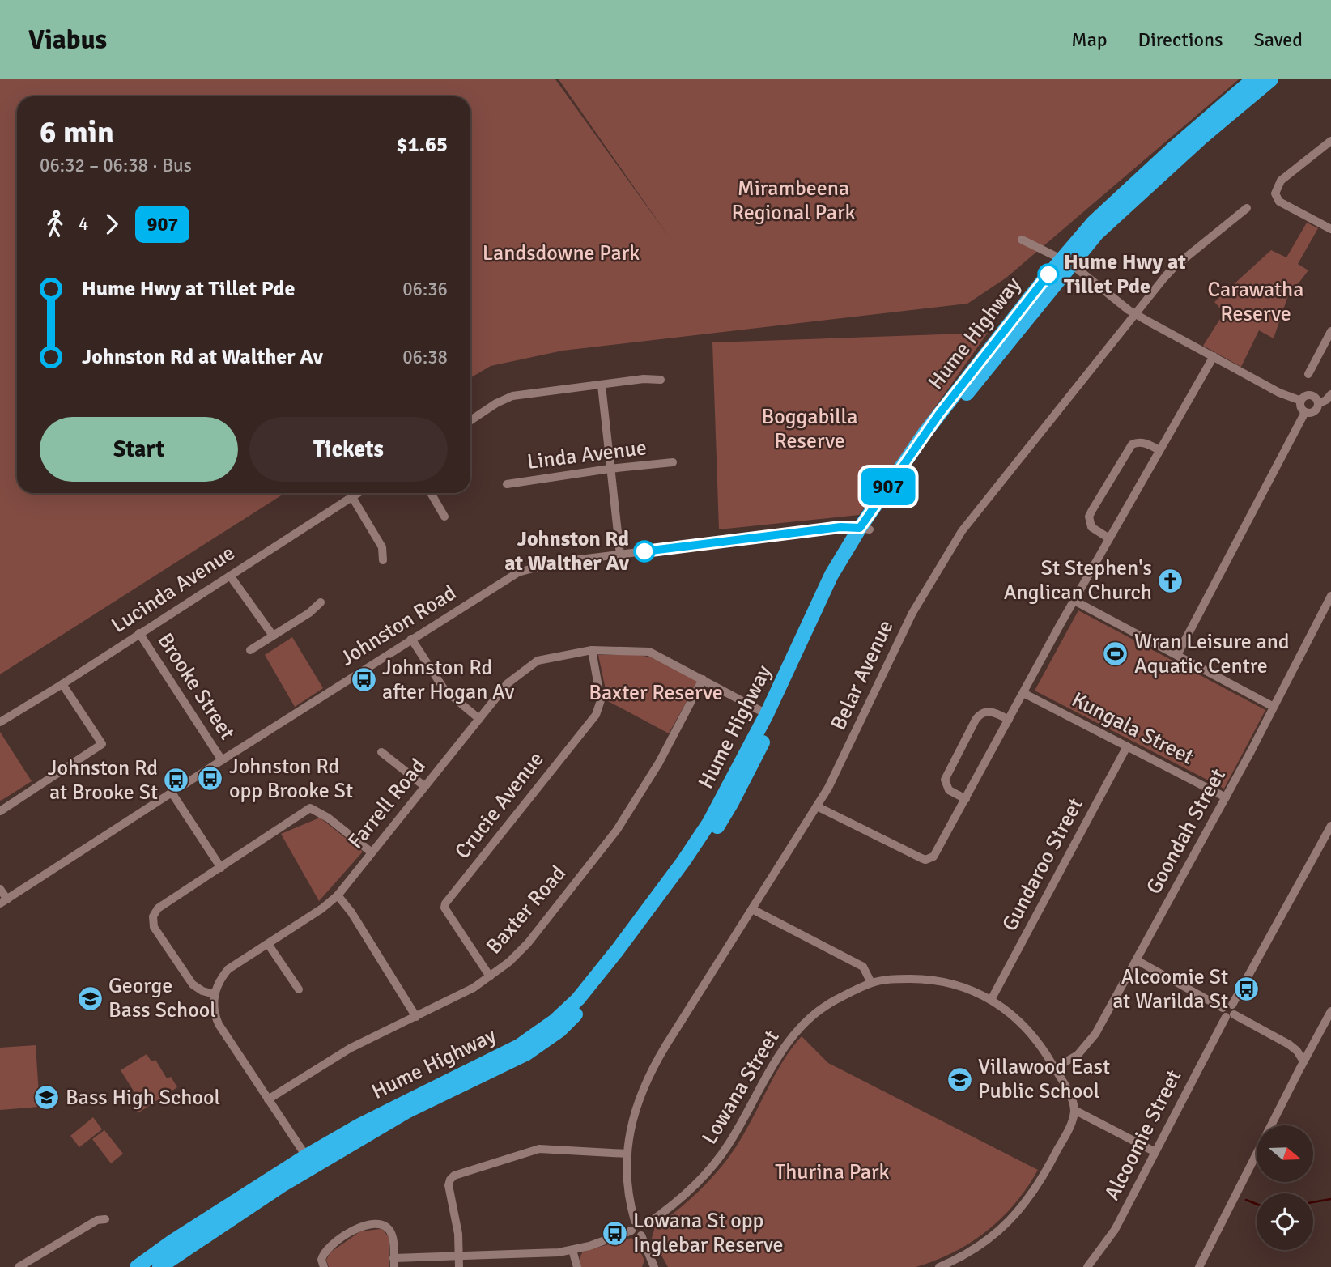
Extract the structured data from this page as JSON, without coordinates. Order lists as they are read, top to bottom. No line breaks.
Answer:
{"streets":{"highway":["Hume Highway"],"street":["Linda Avenue","Lucinda Avenue","Johnston Road","Belar Avenue","Brooke Street","Kungala Street","Farrell Road","Crucie Avenue","Goondah Street","Gundaroo Street","Baxter Road","Lowana Street","Alcoomie Street"]},"crossings":[["Hume Highway","Johnston Road"],["Hume Highway","Farrell Road"],["Lucinda Avenue","Brooke Street"],["Johnston Road","Brooke Street"],["Belar Avenue","Lowana Street"],["Kungala Street","Goondah Street"],["Kungala Street","Gundaroo Street"],["Farrell Road","Crucie Avenue"],["Farrell Road","Baxter Road"],["Crucie Avenue","Baxter Road"],["Goondah Street","Lowana Street"],["Gundaroo Street","Lowana Street"]],"parks":["Mirambeena Regional Park","Landsdowne Park","Carawatha Reserve","Boggabilla Reserve","Baxter Reserve","Thurina Park"],"places":{"other":["Hume Hwy at Tillet Pde","Johnston Rd at Walther Av"],"church":["St Stephen's Anglican Church"],"sports":["Wran Leisure and Aquatic Centre"],"bus stop":["Johnston Rd after Hogan Av","Johnston Rd opp Brooke St","Johnston Rd at Brooke St","Alcoomie St at Warilda St","Lowana St opp Inglebar Reserve"],"school or university":["George Bass School","Villawood East Public School","Bass High School"]},"lines":["bus line 907"],"north":"right","page":{"header":"Viabus","nav":["Map","Directions","Saved"],"on_map":"907","heading":["6 min","06:32 – 06:38 · Bus","$1.65"],"legs":["4","907"],"list":[{"name":"Hume Hwy at Tillet Pde","value":"06:36"},{"name":"Johnston Rd at Walther Av","value":"06:38"}],"buttons":["Start","Tickets"]}}
